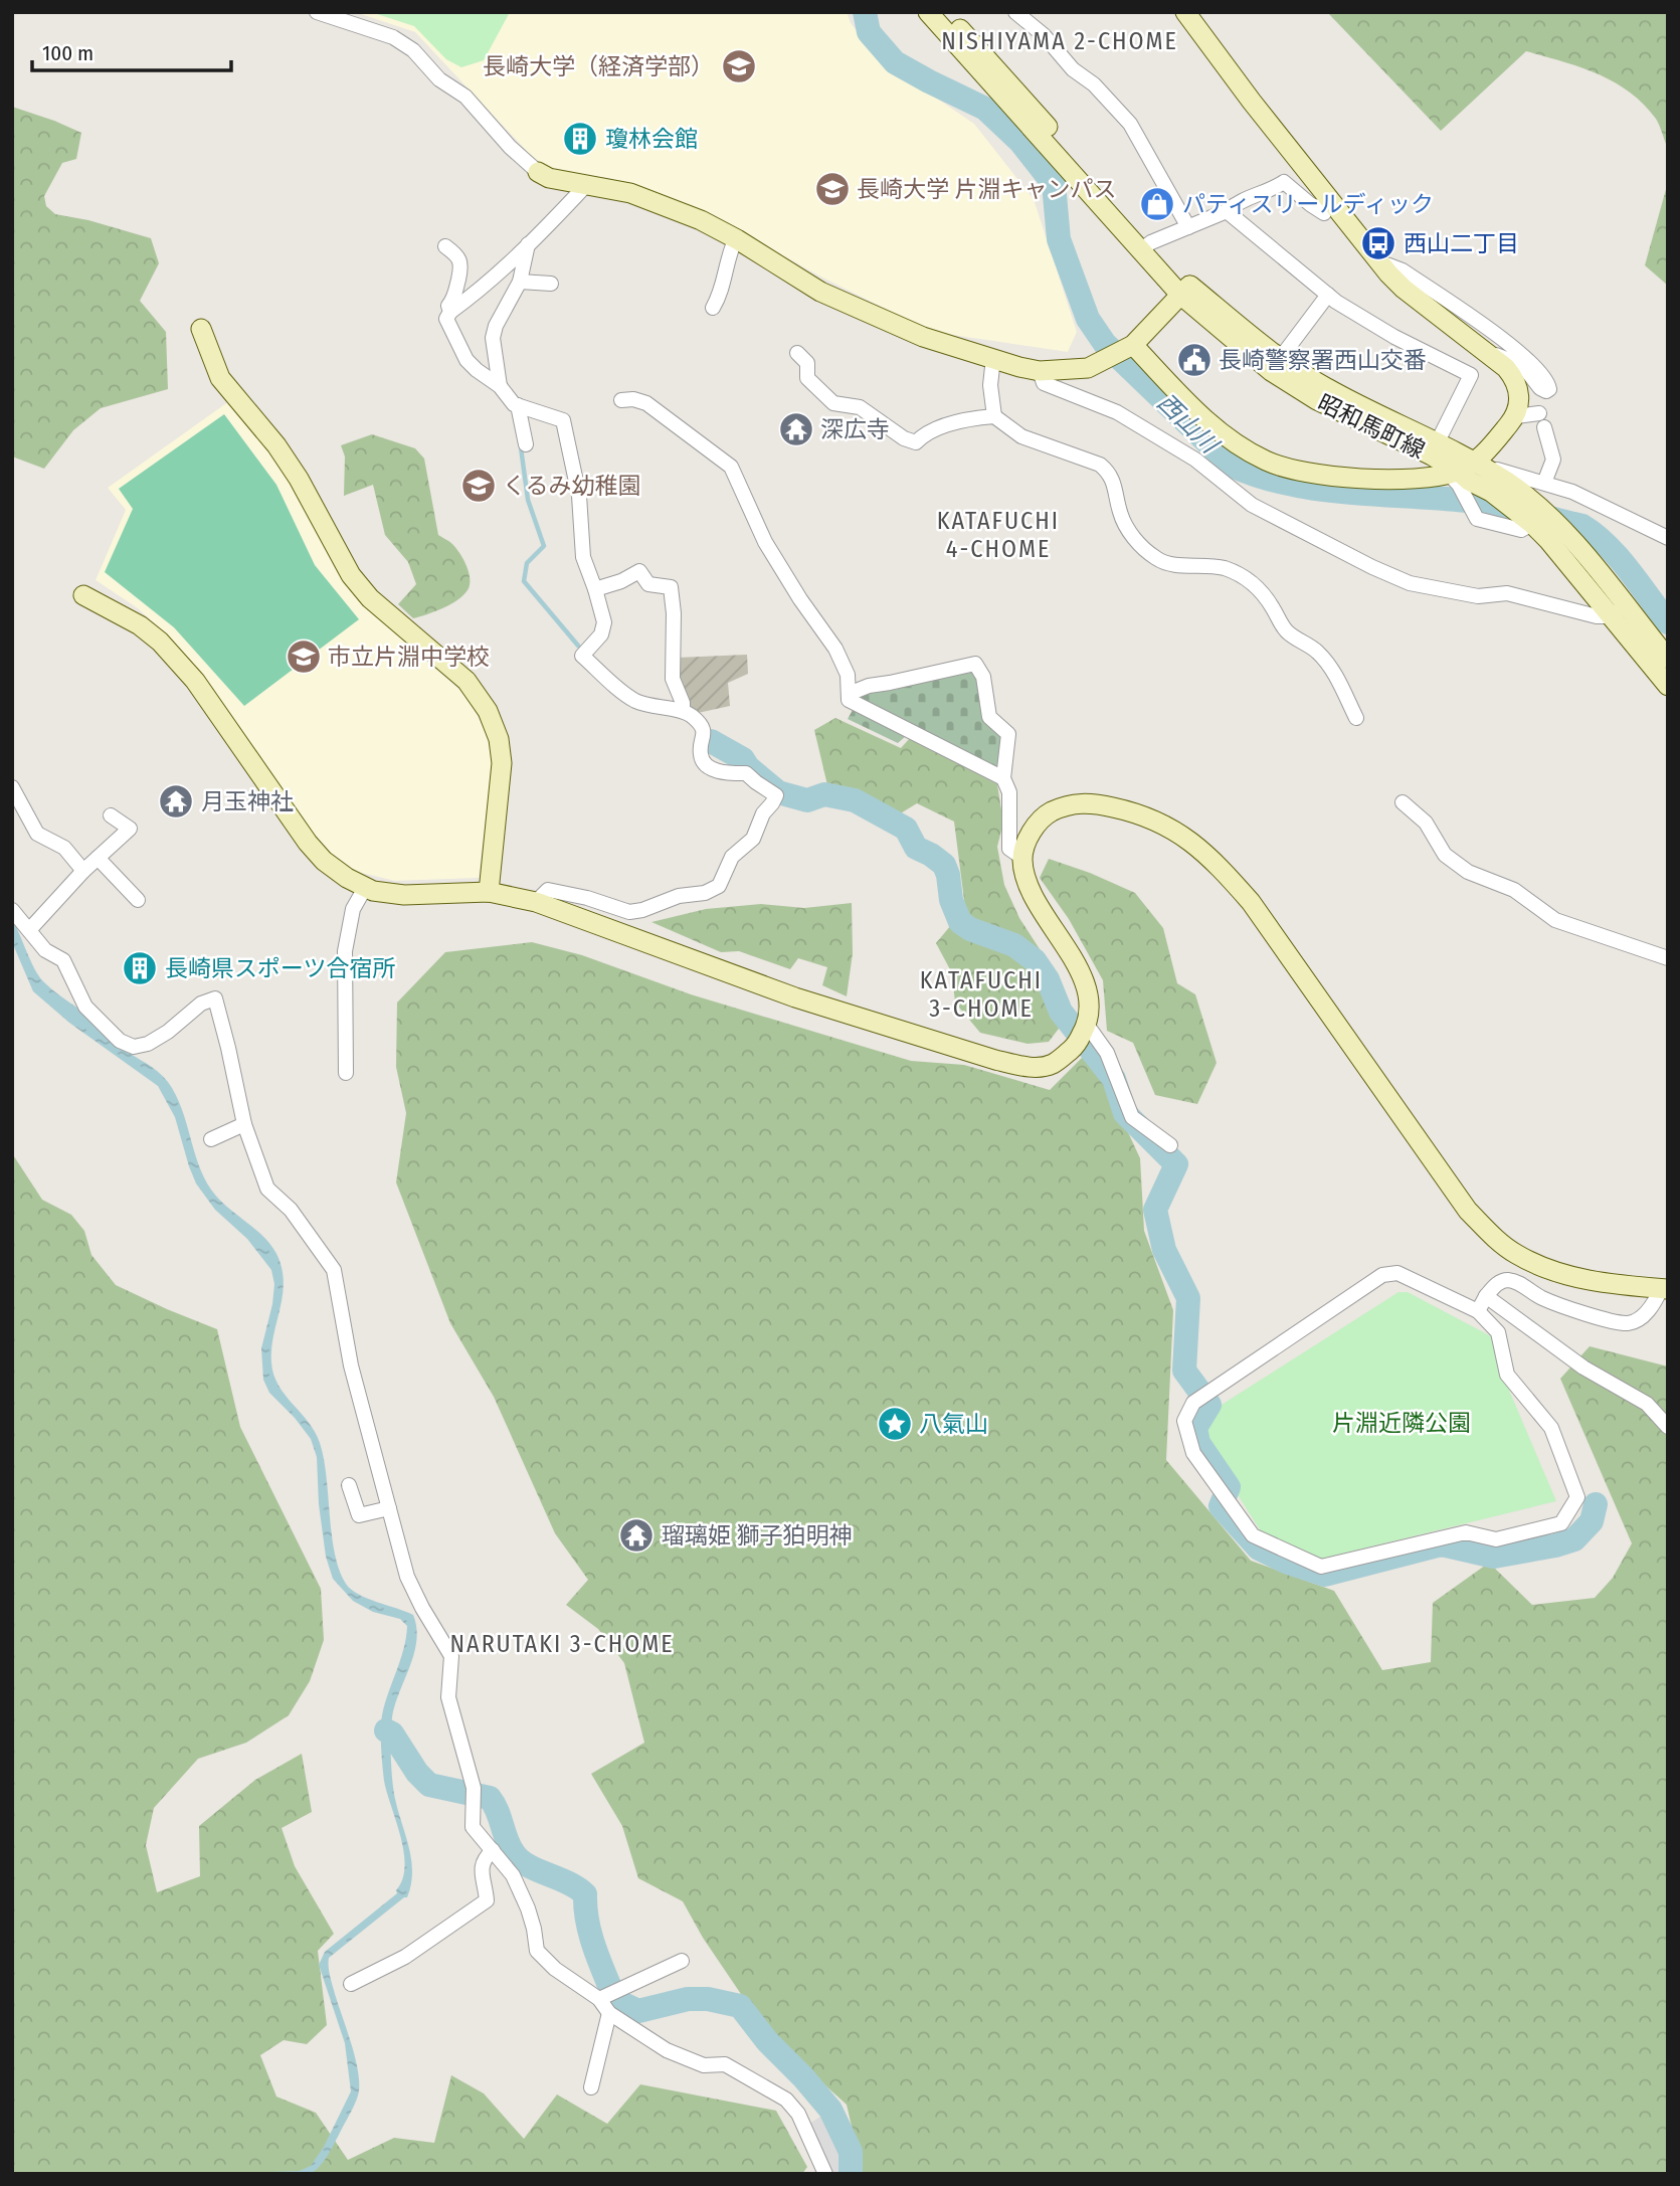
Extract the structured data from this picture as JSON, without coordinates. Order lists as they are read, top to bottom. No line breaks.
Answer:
{"streets":{"street":["昭和馬町線"]},"districts":["NISHIYAMA 2-CHOME","KATAFUCHI 4-CHOME","KATAFUCHI 3-CHOME","NARUTAKI 3-CHOME"],"water":["西山川"],"parks":["片淵近隣公園"],"places":{"school or university":["長崎大学（経済学部）","長崎大学 片淵キャンパス","くるみ幼稚園","市立片淵中学校"],"building":["瓊林会館","長崎県スポーツ合宿所"],"shop":["パティスリールディック"],"bus stop":["西山二丁目"],"public building":["長崎警察署西山交番"],"temple":["深広寺","月玉神社","瑠璃姫 獅子狛明神"],"place":["八氣山"]},"scale_bar":"100 m"}
